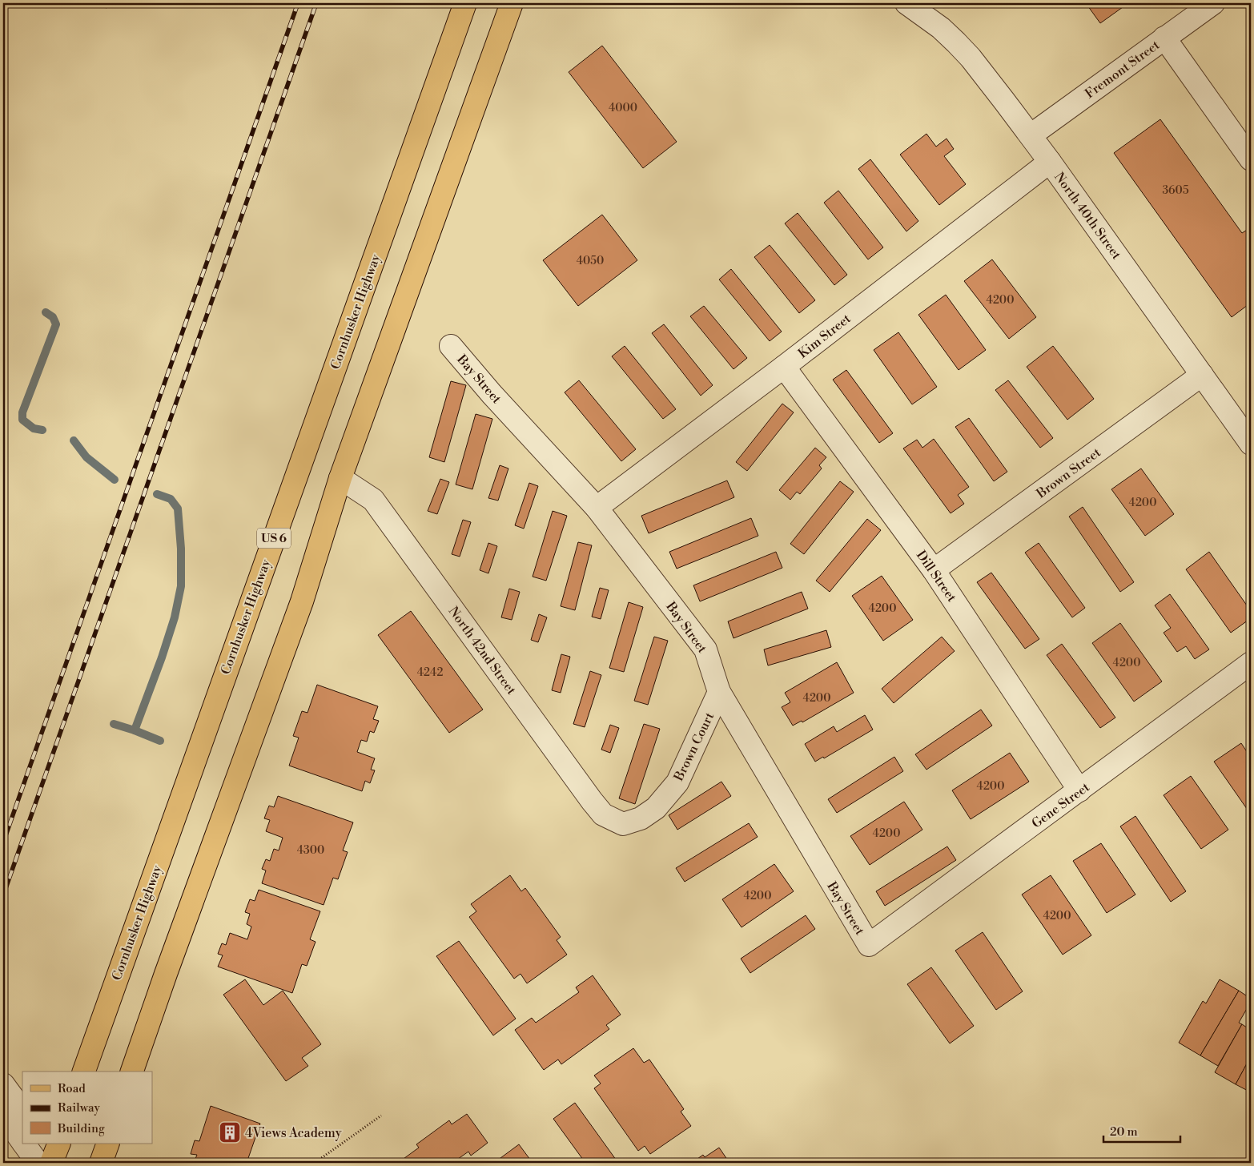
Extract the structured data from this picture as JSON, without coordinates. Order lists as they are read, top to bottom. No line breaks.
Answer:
{"streets":{"main road":["Cornhusker Highway","US 6"],"street":["Fremont Street","North 40th Street","Kim Street","Bay Street","Brown Street","Dill Street","North 42nd Street","Brown Court","Gene Street"]},"crossings":[["Fremont Street","North 40th Street"],["North 40th Street","Kim Street"],["North 40th Street","Brown Street"],["Kim Street","Bay Street"],["Kim Street","Dill Street"],["Bay Street","Brown Court"],["Bay Street","Gene Street"],["Brown Street","Dill Street"],["Dill Street","Gene Street"],["North 42nd Street","Brown Court"]],"places":{"building":["4Views Academy"]},"house_numbers":["4000","3605","4050","4200","4200","4200","4200","4242","4200","4200","4200","4300","4200","4200"],"legend":["Road","Railway","Building"],"scale_bar":"20 m"}
